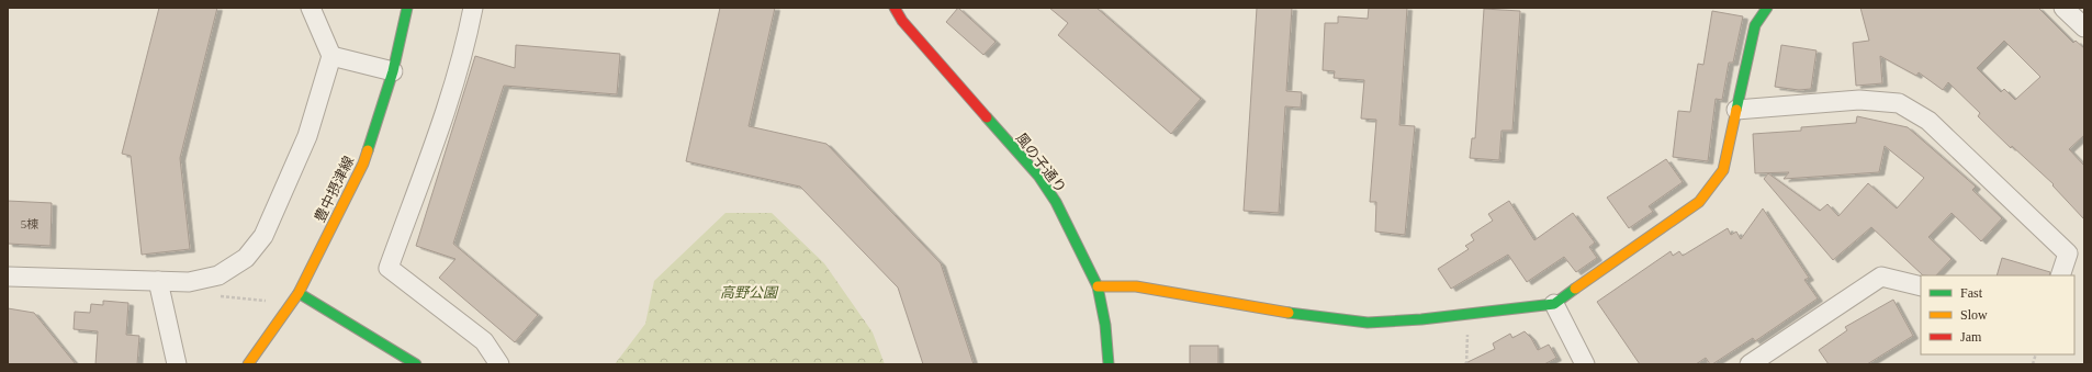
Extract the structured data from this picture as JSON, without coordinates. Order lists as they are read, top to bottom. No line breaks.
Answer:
{"streets":{"street":["風の子通り","豊中摂津線"]},"parks":["高野公園"],"house_numbers":["5棟"],"legend":["Fast","Slow","Jam"]}
